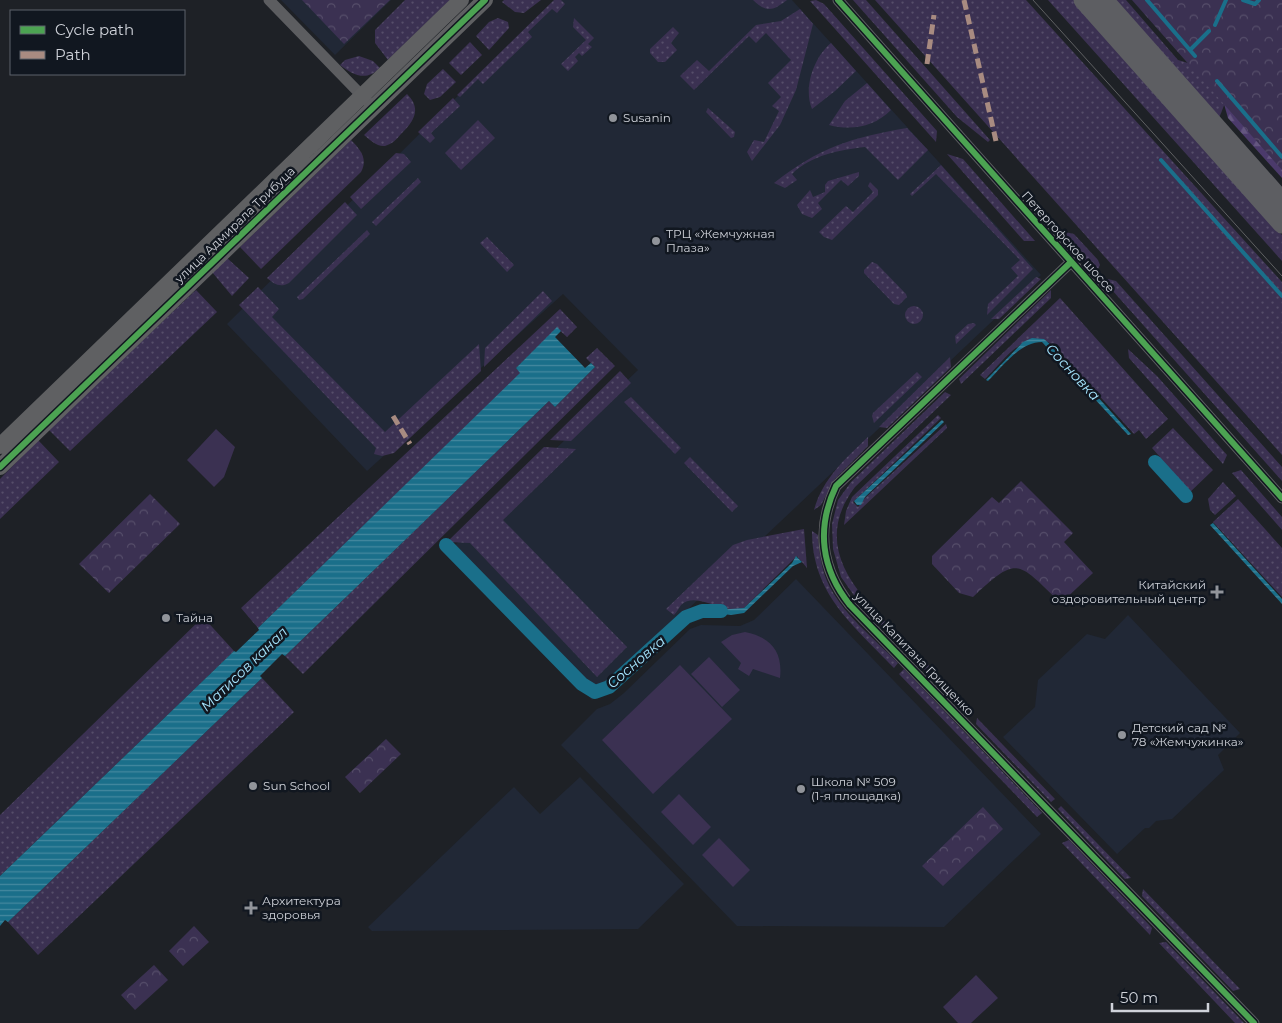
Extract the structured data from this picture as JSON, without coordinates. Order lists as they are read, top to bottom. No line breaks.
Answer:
{"streets":{"street":["улица Адмирала Трибуца","Петергофское шоссе","улица Капитана Грищенко"]},"crossings":[["Петергофское шоссе","улица Капитана Грищенко"]],"water":["Сосновка","Матисов канал"],"places":{"other":["Susanin","ТРЦ «Жемчужная Плаза»","Тайна","Детский сад № 78 «Жемчужинка»","Sun School","Школа № 509 (1-я площадка)"],"health":["Китайский оздоровительный центр","Архитектура здоровья"]},"legend":["Cycle path","Path"],"scale_bar":"50 m"}
